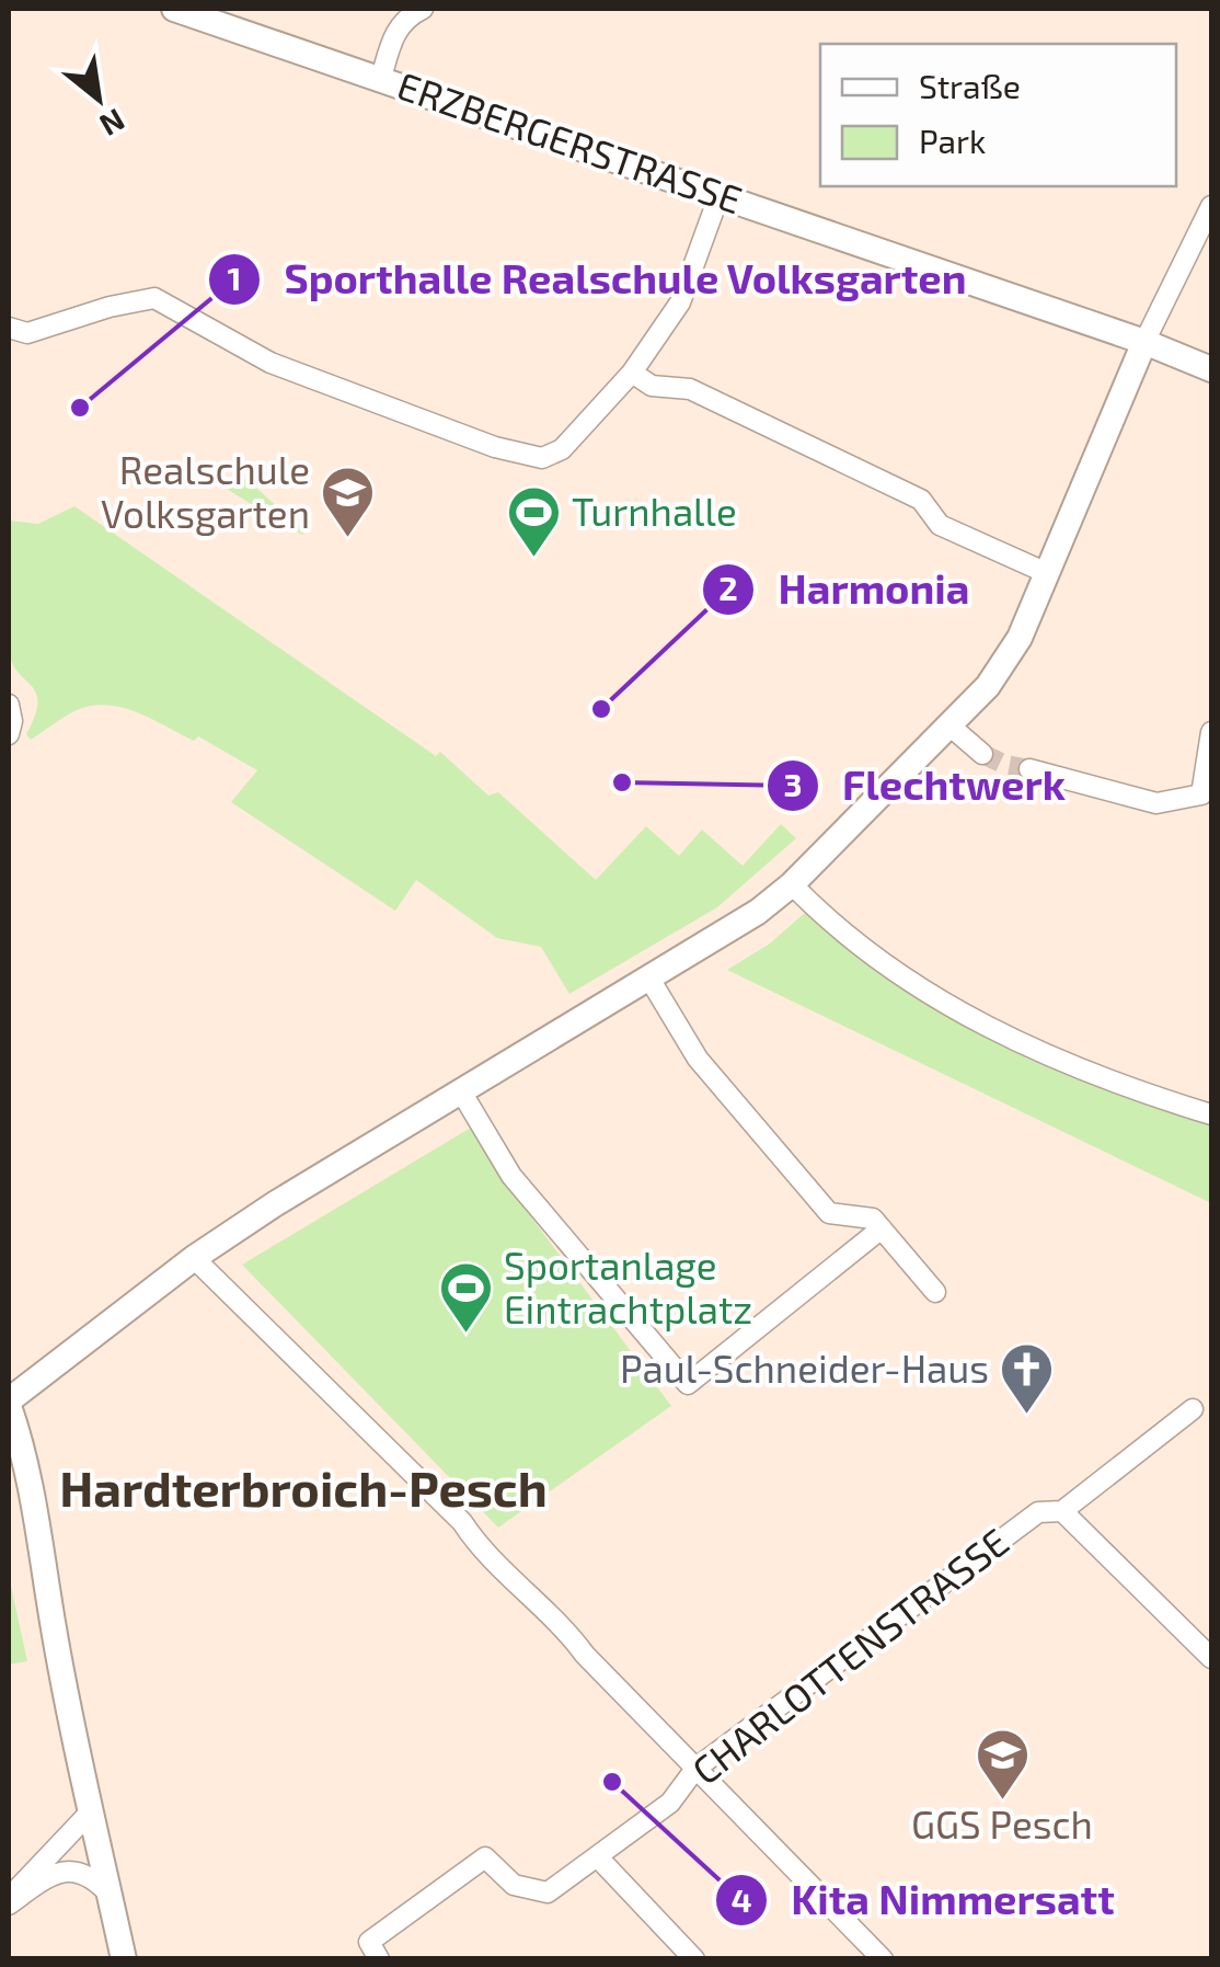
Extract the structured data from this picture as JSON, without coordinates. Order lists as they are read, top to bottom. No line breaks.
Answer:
{"streets":{"street":["ERZBERGERSTRASSE","CHARLOTTENSTRASSE"]},"districts":["Hardterbroich-Pesch"],"places":{"other":["Sporthalle Realschule Volksgarten","Harmonia","Flechtwerk","Kita Nimmersatt"],"school or university":["Realschule Volksgarten","GGS Pesch"],"sports":["Turnhalle","Sportanlage Eintrachtplatz"],"church":["Paul-Schneider-Haus"]},"legend":["Straße","Park"],"north":"bottom right"}
